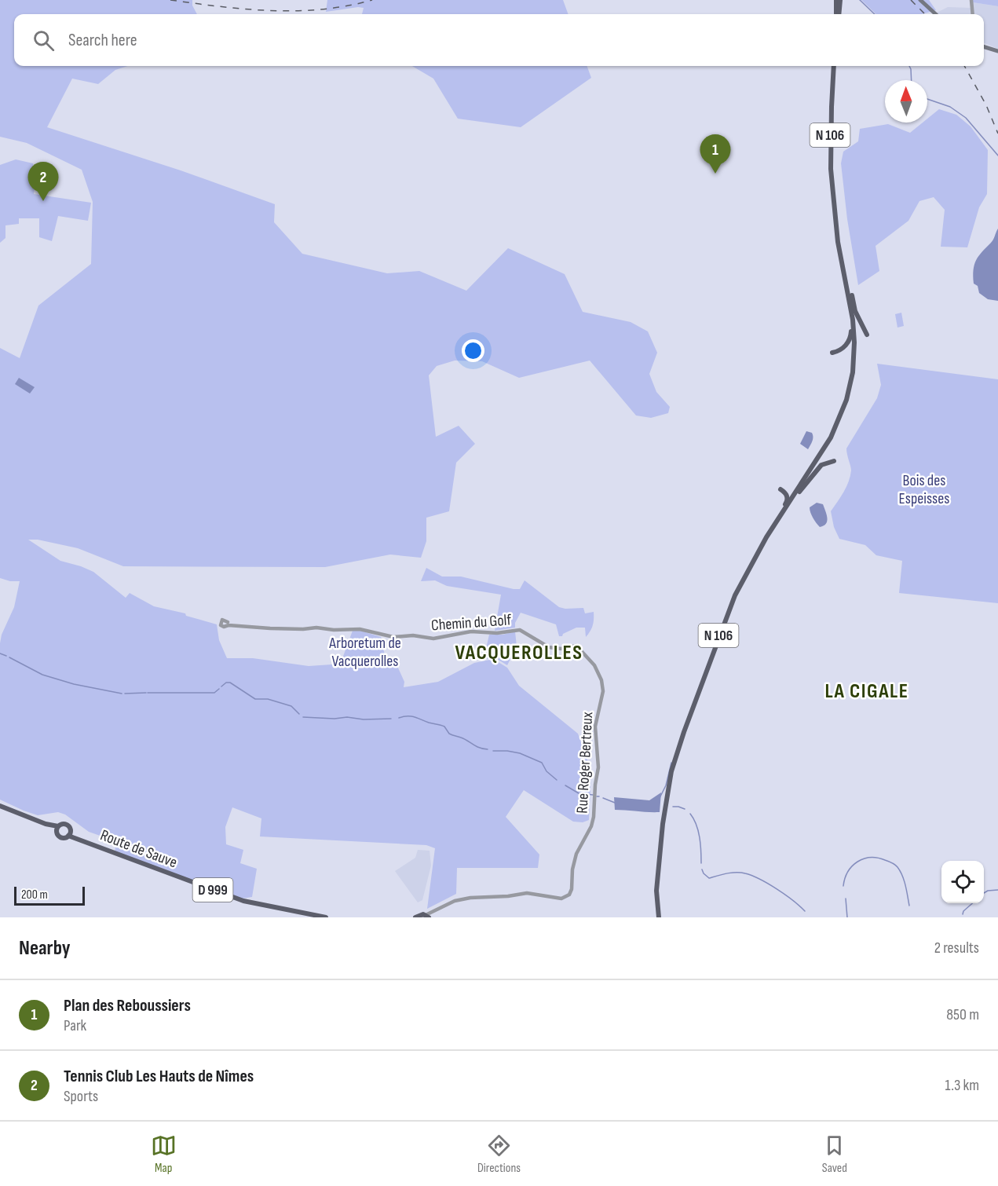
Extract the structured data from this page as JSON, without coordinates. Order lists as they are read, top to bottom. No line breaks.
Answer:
{"streets":{"main road":["N 106","Route de Sauve","D 999"],"street":["Chemin du Golf","Rue Roger Bertreux"]},"crossings":[["Chemin du Golf","Rue Roger Bertreux"]],"districts":["VACQUEROLLES","LA CIGALE"],"parks":["Bois des Espeisses","Arboretum de Vacquerolles"],"scale_bar":"200 m","north":"top","page":{"search":"Search here","pins":["1","2"],"scale":"200 m","heading":["Nearby","2 results"],"list":[{"mark":"1","name":"Plan des Reboussiers","note":"Park","value":"850 m"},{"mark":"2","name":"Tennis Club Les Hauts de Nîmes","note":"Sports","value":"1.3 km"}],"nav":["Map","Directions","Saved"]}}
